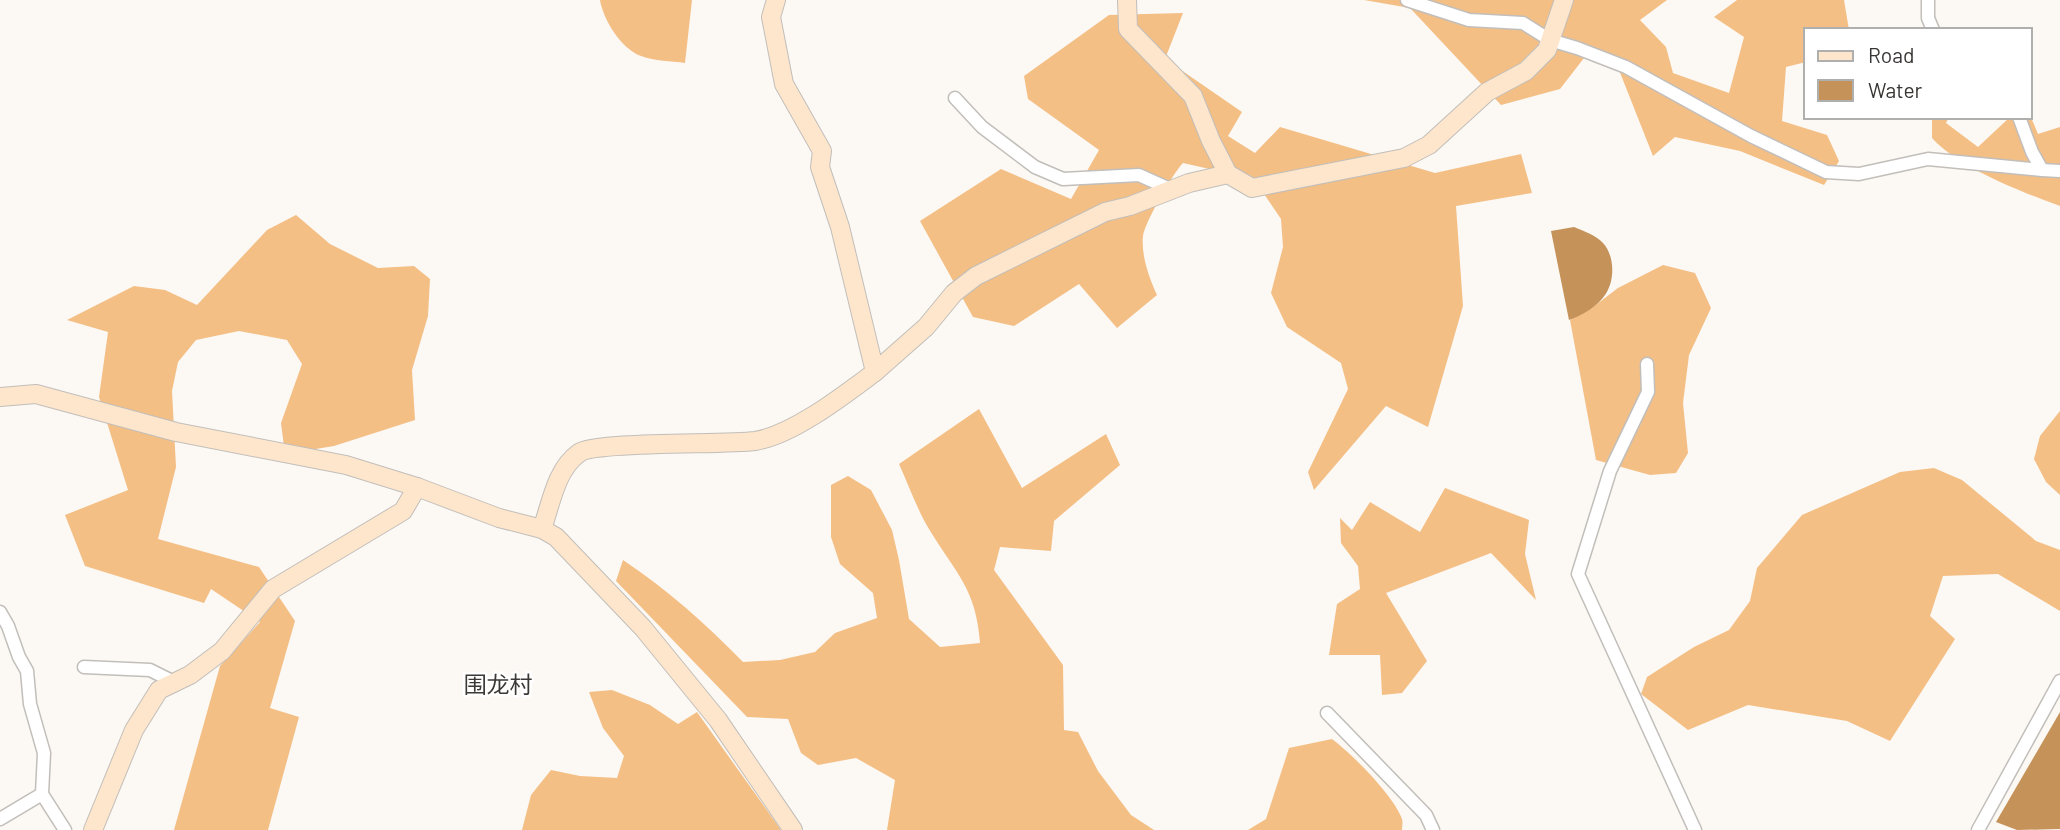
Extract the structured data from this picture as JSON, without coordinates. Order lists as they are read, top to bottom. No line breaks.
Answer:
{"districts":["围龙村"],"legend":["Road","Water"]}
